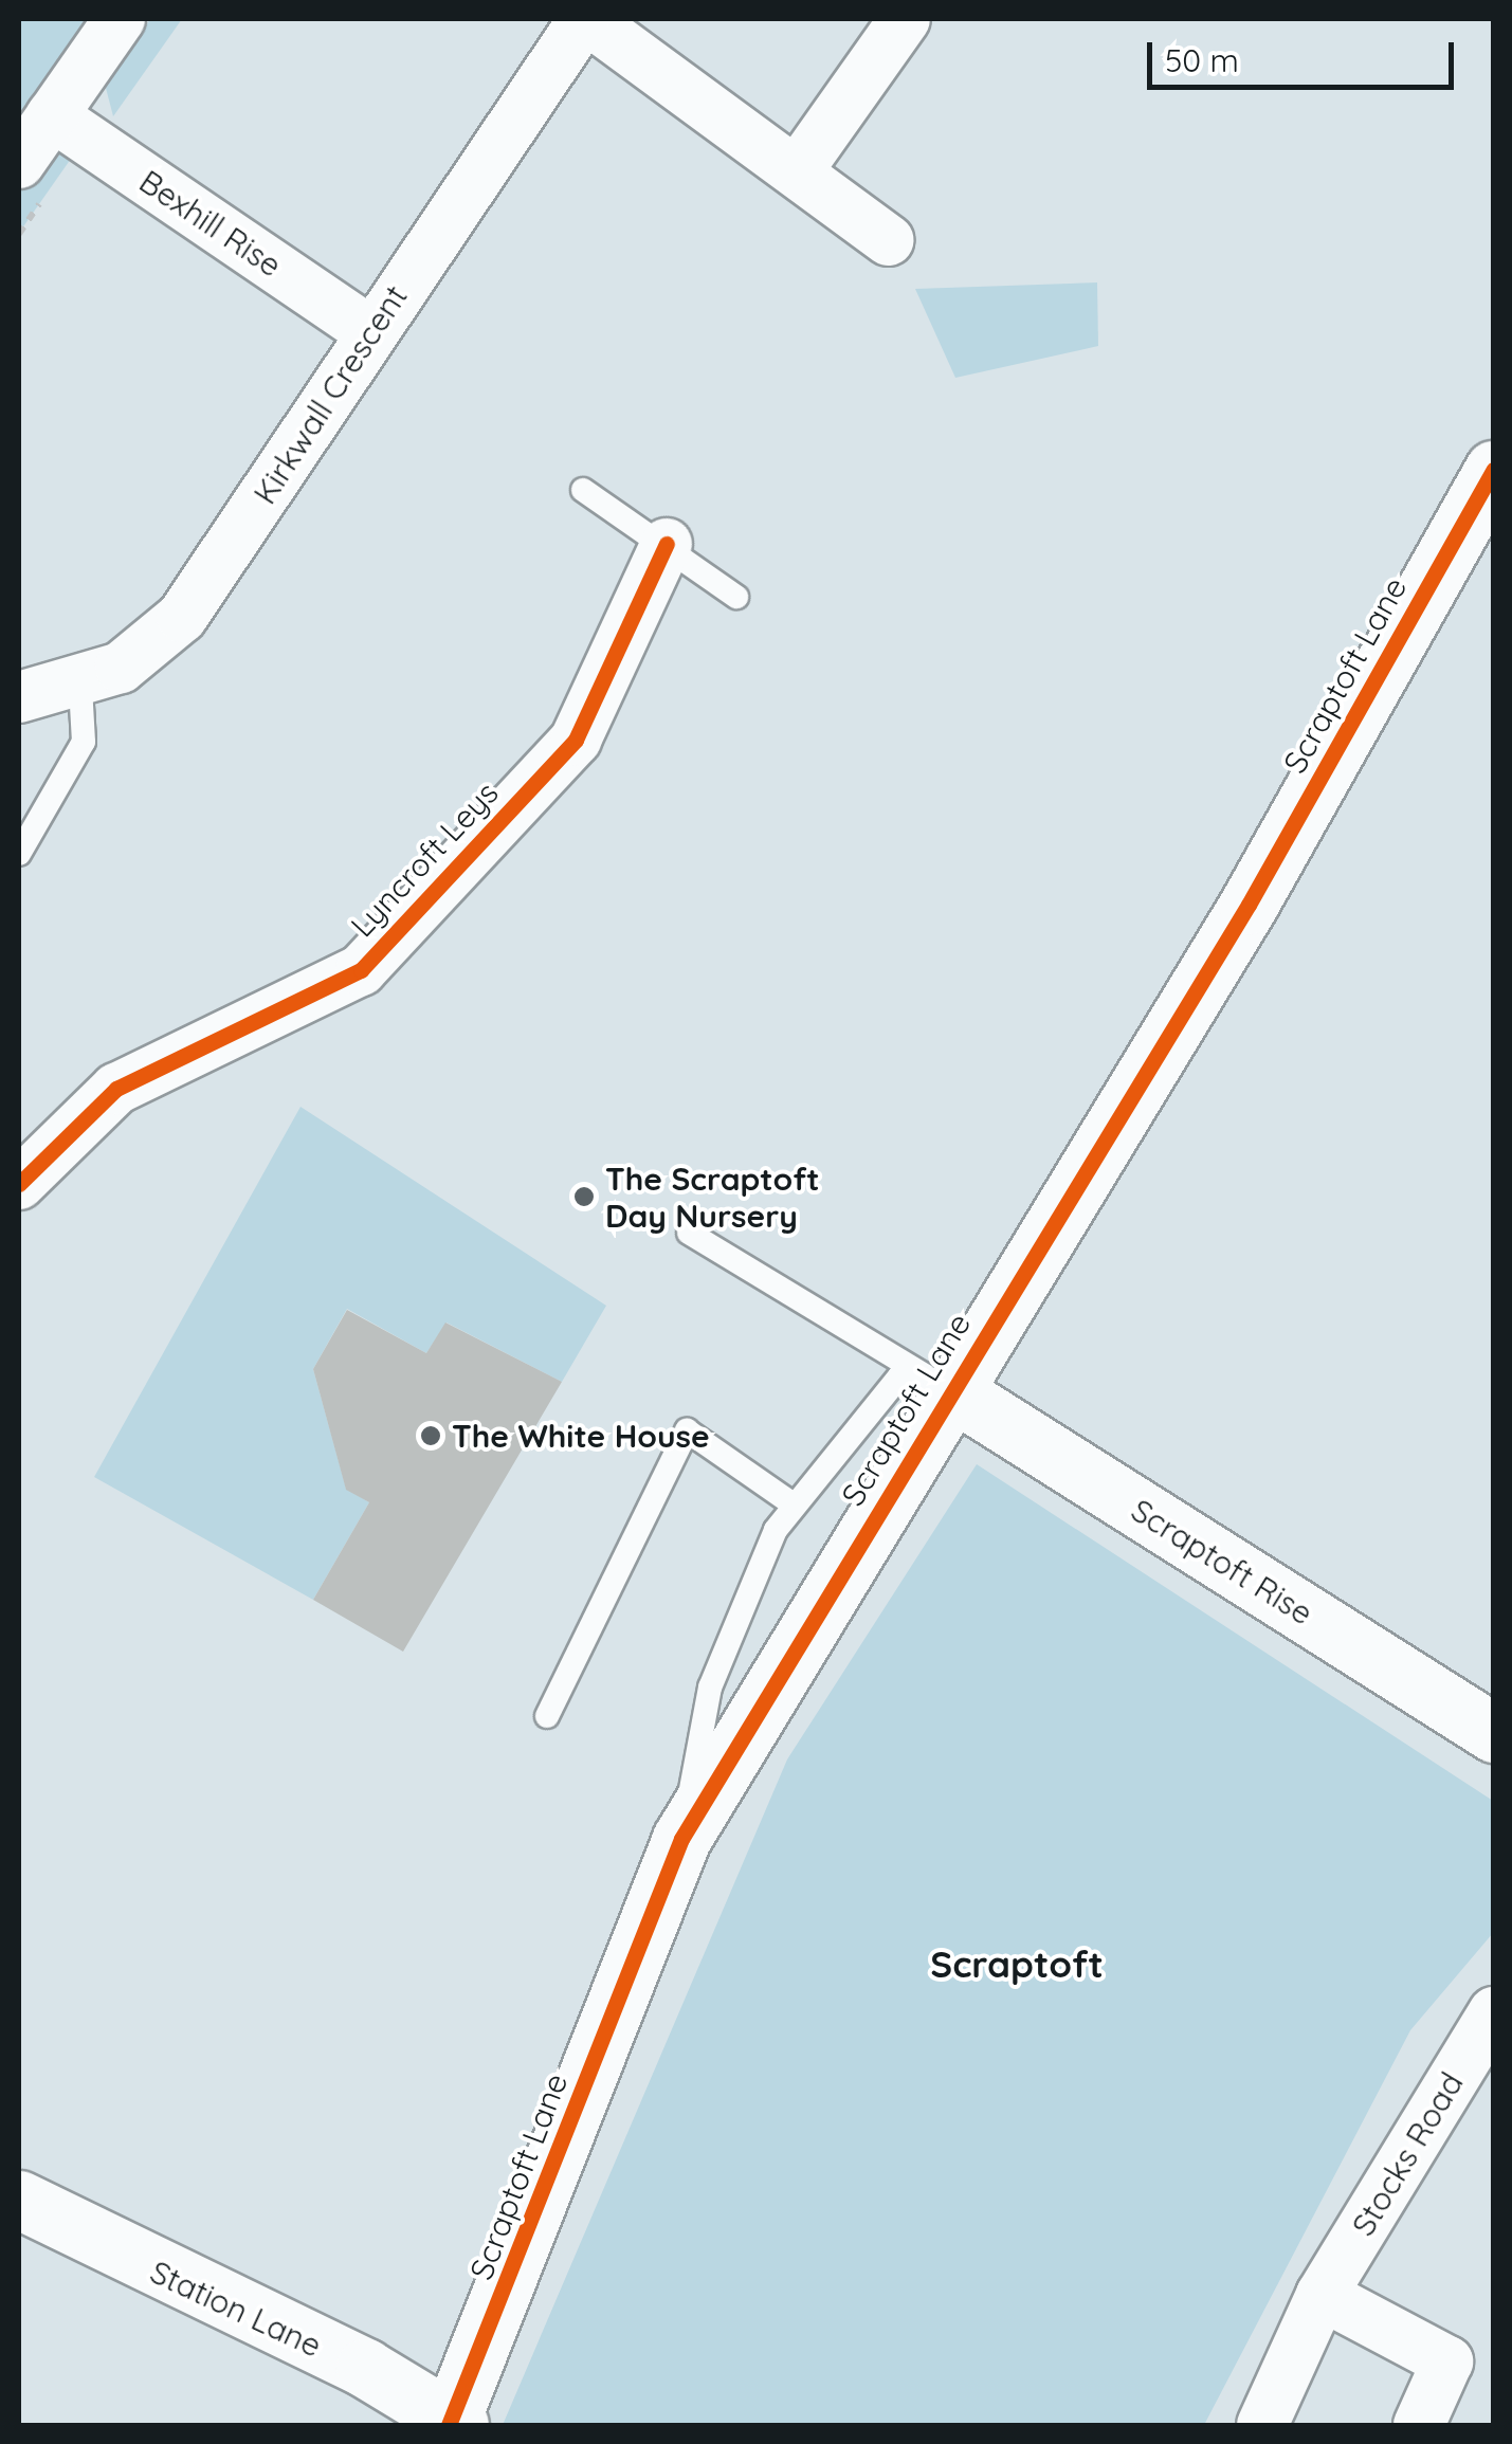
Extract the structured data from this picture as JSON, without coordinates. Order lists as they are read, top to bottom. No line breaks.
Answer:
{"streets":{"street":["Bexhill Rise","Kirkwall Crescent","Scraptoft Lane","Lyncroft Leys","Scraptoft Rise","Stocks Road","Station Lane"]},"crossings":[["Bexhill Rise","Kirkwall Crescent"],["Scraptoft Lane","Scraptoft Rise"],["Scraptoft Lane","Station Lane"]],"districts":["Scraptoft"],"places":["The Scraptoft Day Nursery","The White House"],"scale_bar":"50 m"}
